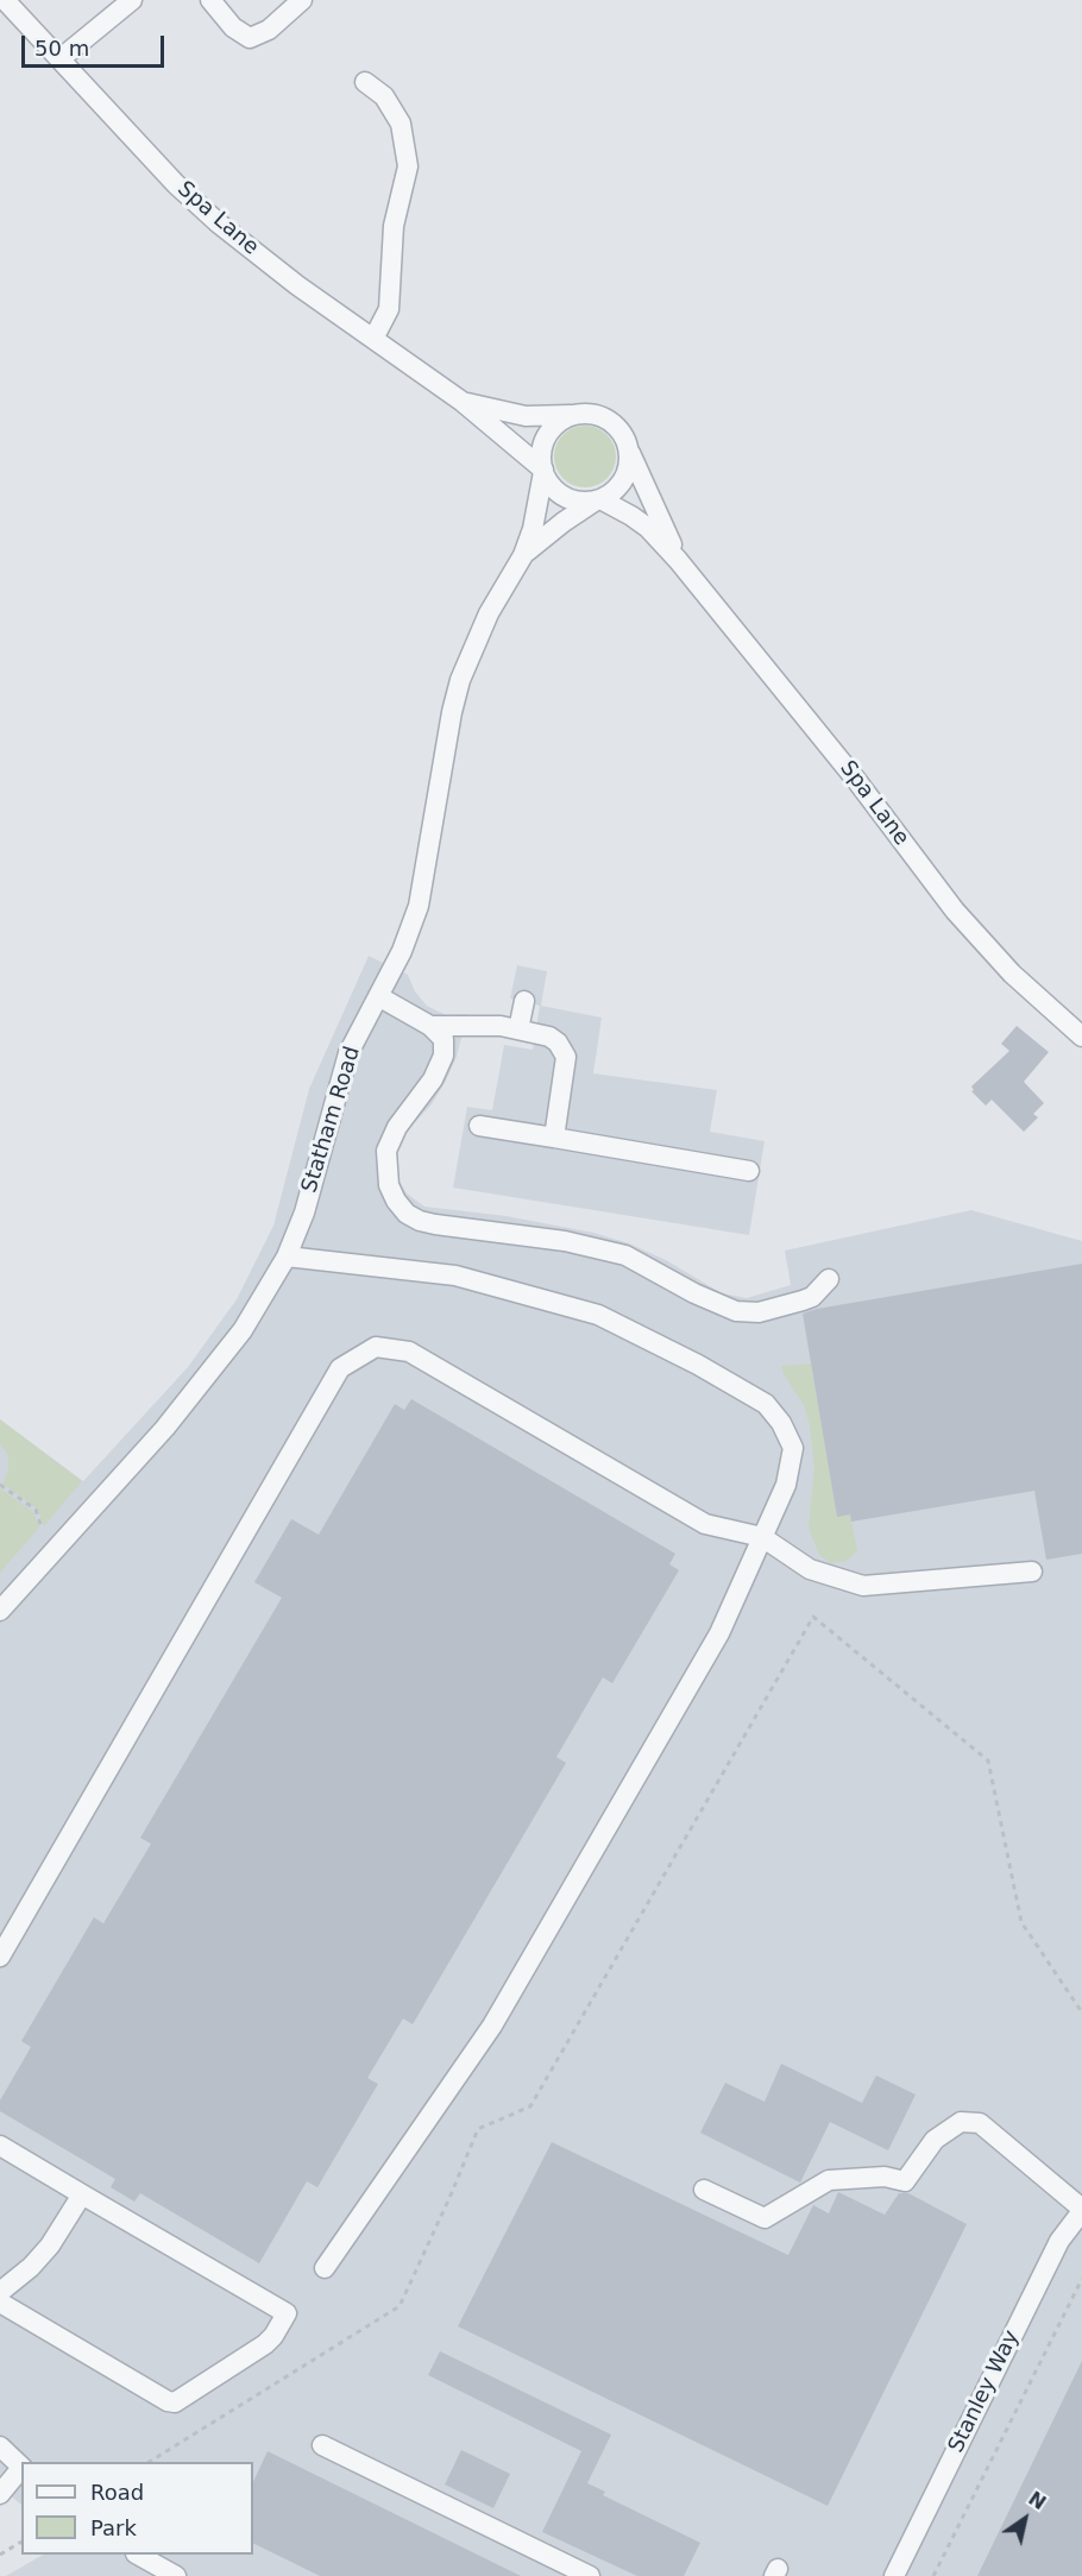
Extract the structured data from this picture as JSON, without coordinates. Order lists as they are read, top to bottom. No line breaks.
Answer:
{"streets":{"street":["Spa Lane","Statham Road","Stanley Way"]},"crossings":[["Spa Lane","Statham Road"]],"legend":["Road","Park"],"scale_bar":"50 m","north":"top right"}
